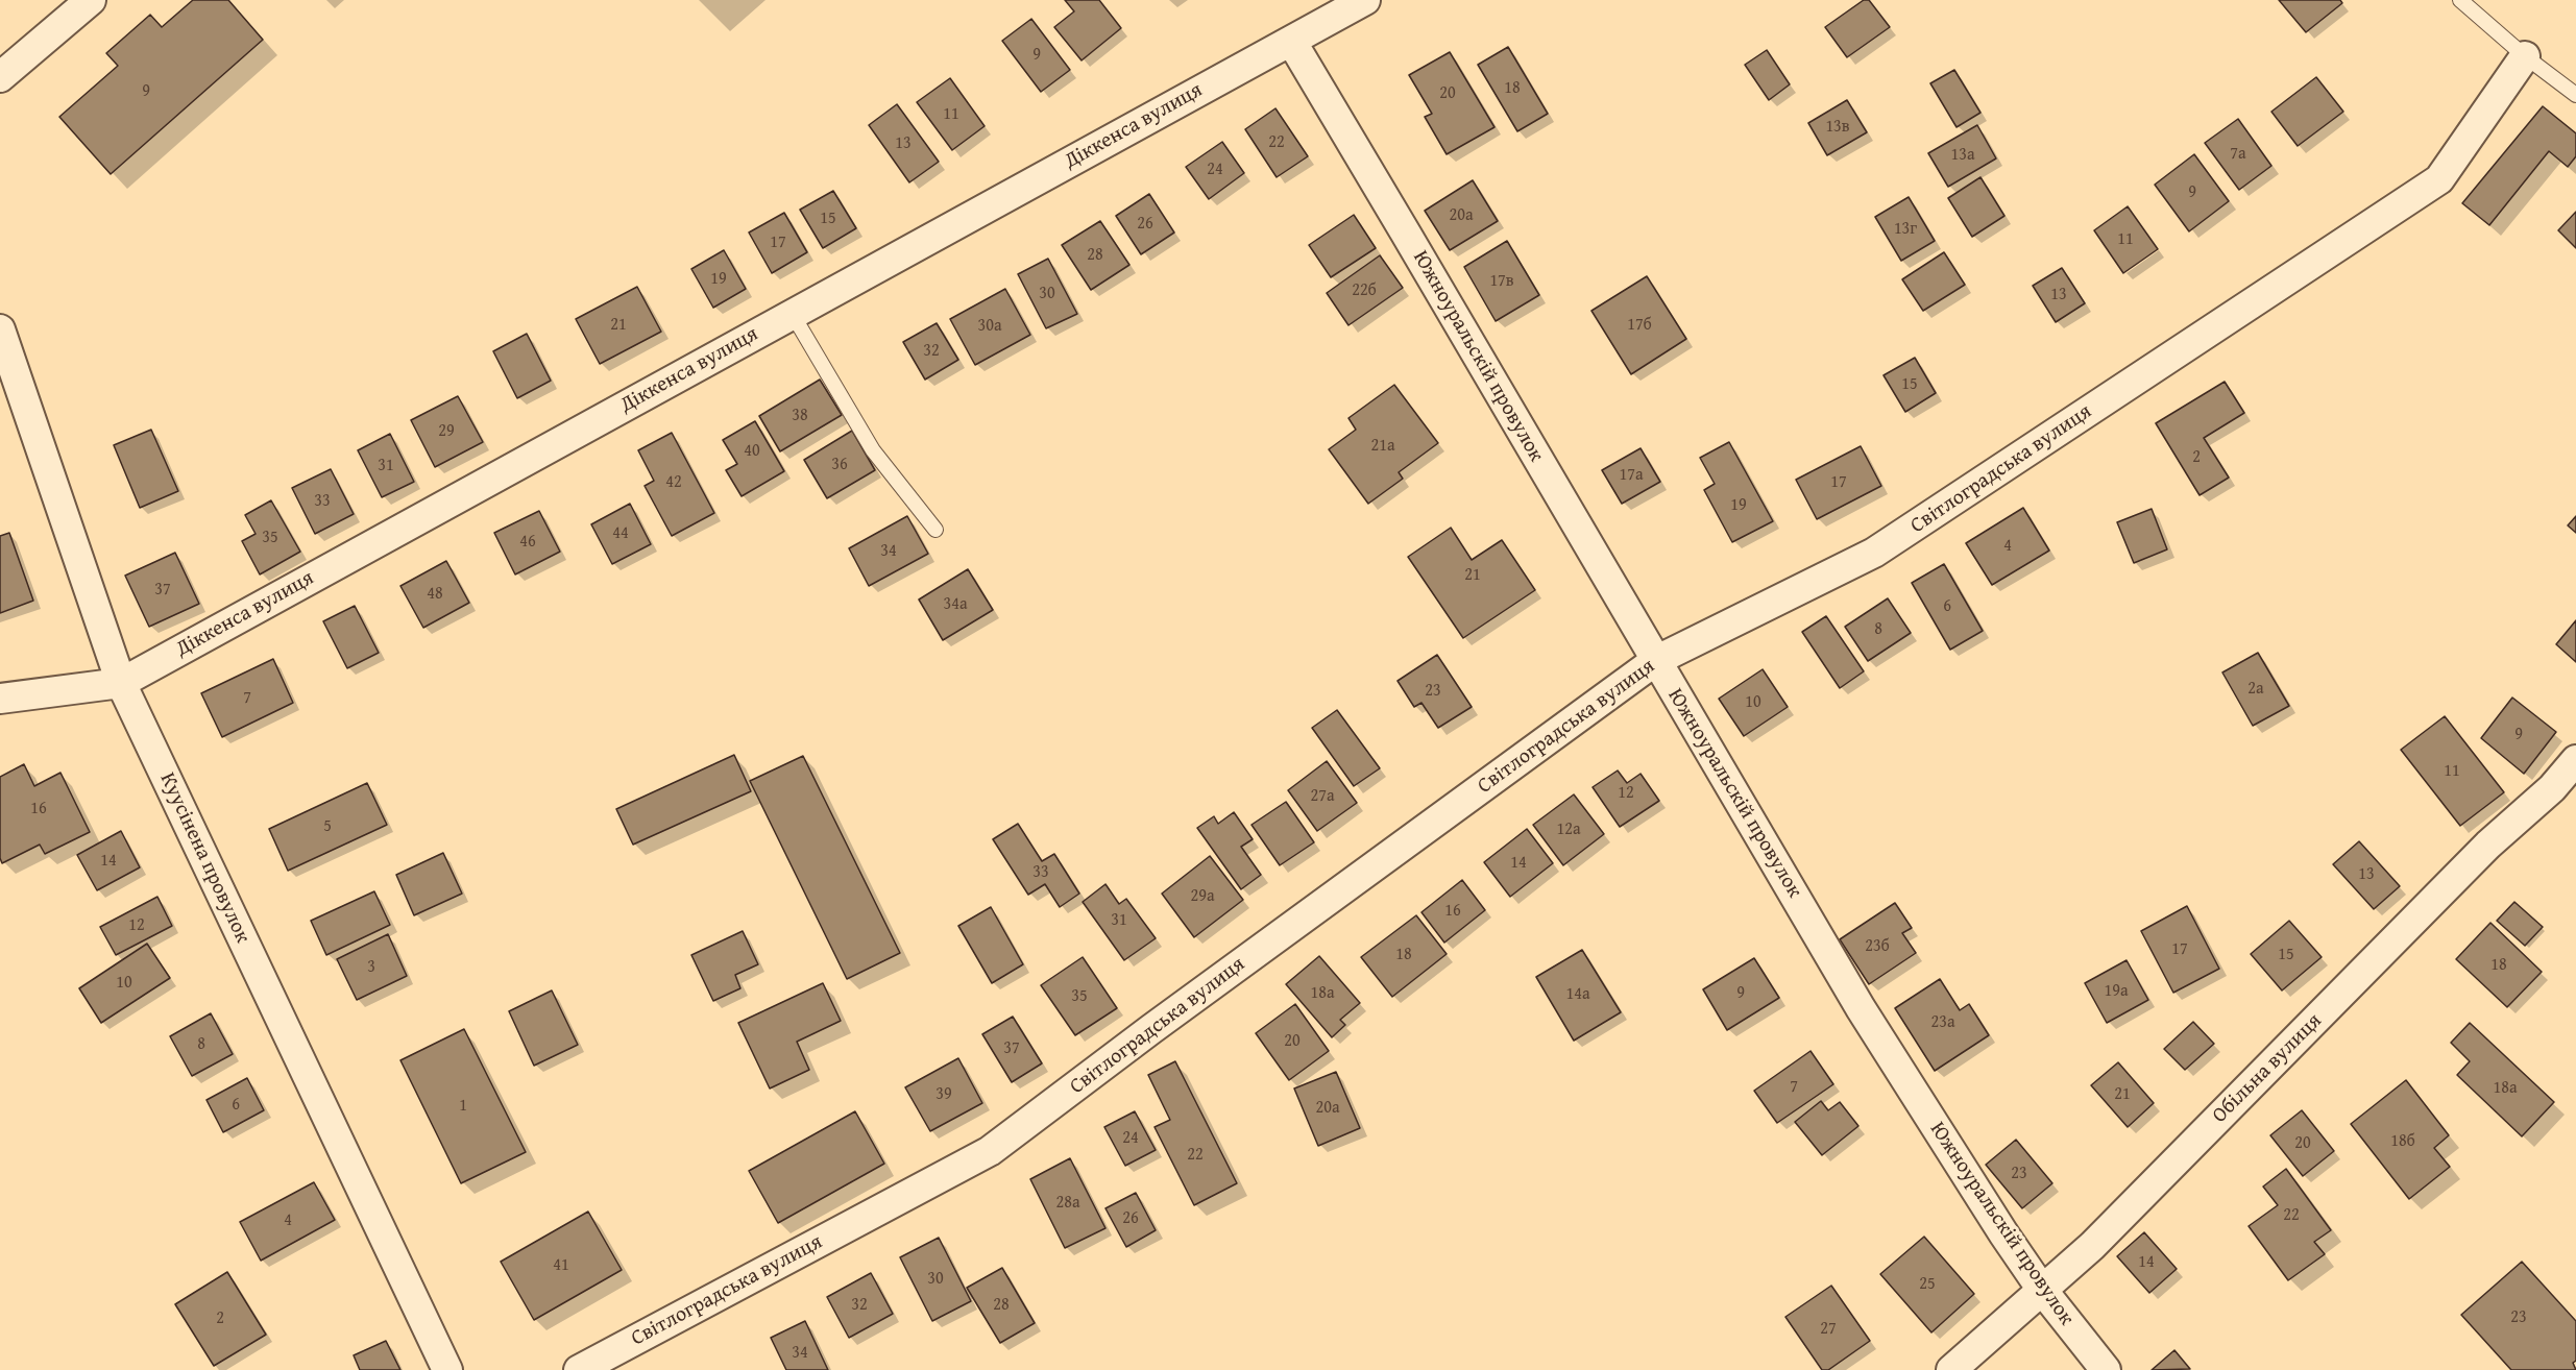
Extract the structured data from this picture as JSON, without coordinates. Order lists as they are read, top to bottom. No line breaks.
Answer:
{"streets":{"street":["Діккенса вулиця","Южноуральскій провулок","Світлоградська вулиця","Куусінена провулок","Обільна вулиця"]},"crossings":[["Діккенса вулиця","Южноуральскій провулок"],["Діккенса вулиця","Куусінена провулок"],["Южноуральскій провулок","Світлоградська вулиця"],["Южноуральскій провулок","Обільна вулиця"]],"house_numbers":["9","18","9","20","11","13в","22","13","7а","13а","24","9","20а","15","26","13г","11","17","28","19","17в","22б","30","13","21","17б","30а","32","15","38","29","21а","40","2","36","31","17а","42","17","33","19","44","35","46","4","34","21","37","48","34а","6","8","2а","23","7","10","9","11","12","27а","16","5","12а","14","14","33","13","29а","16","31","12","23б","17","18","15","18","3","10","19а","18а","9","14а","35","23а","20","8","37","7","18а","39","21","6","1","20а","24","18б","20","22","23","28а","22","26","4","14","41","30","25","32","28","23","2","27","34"]}
